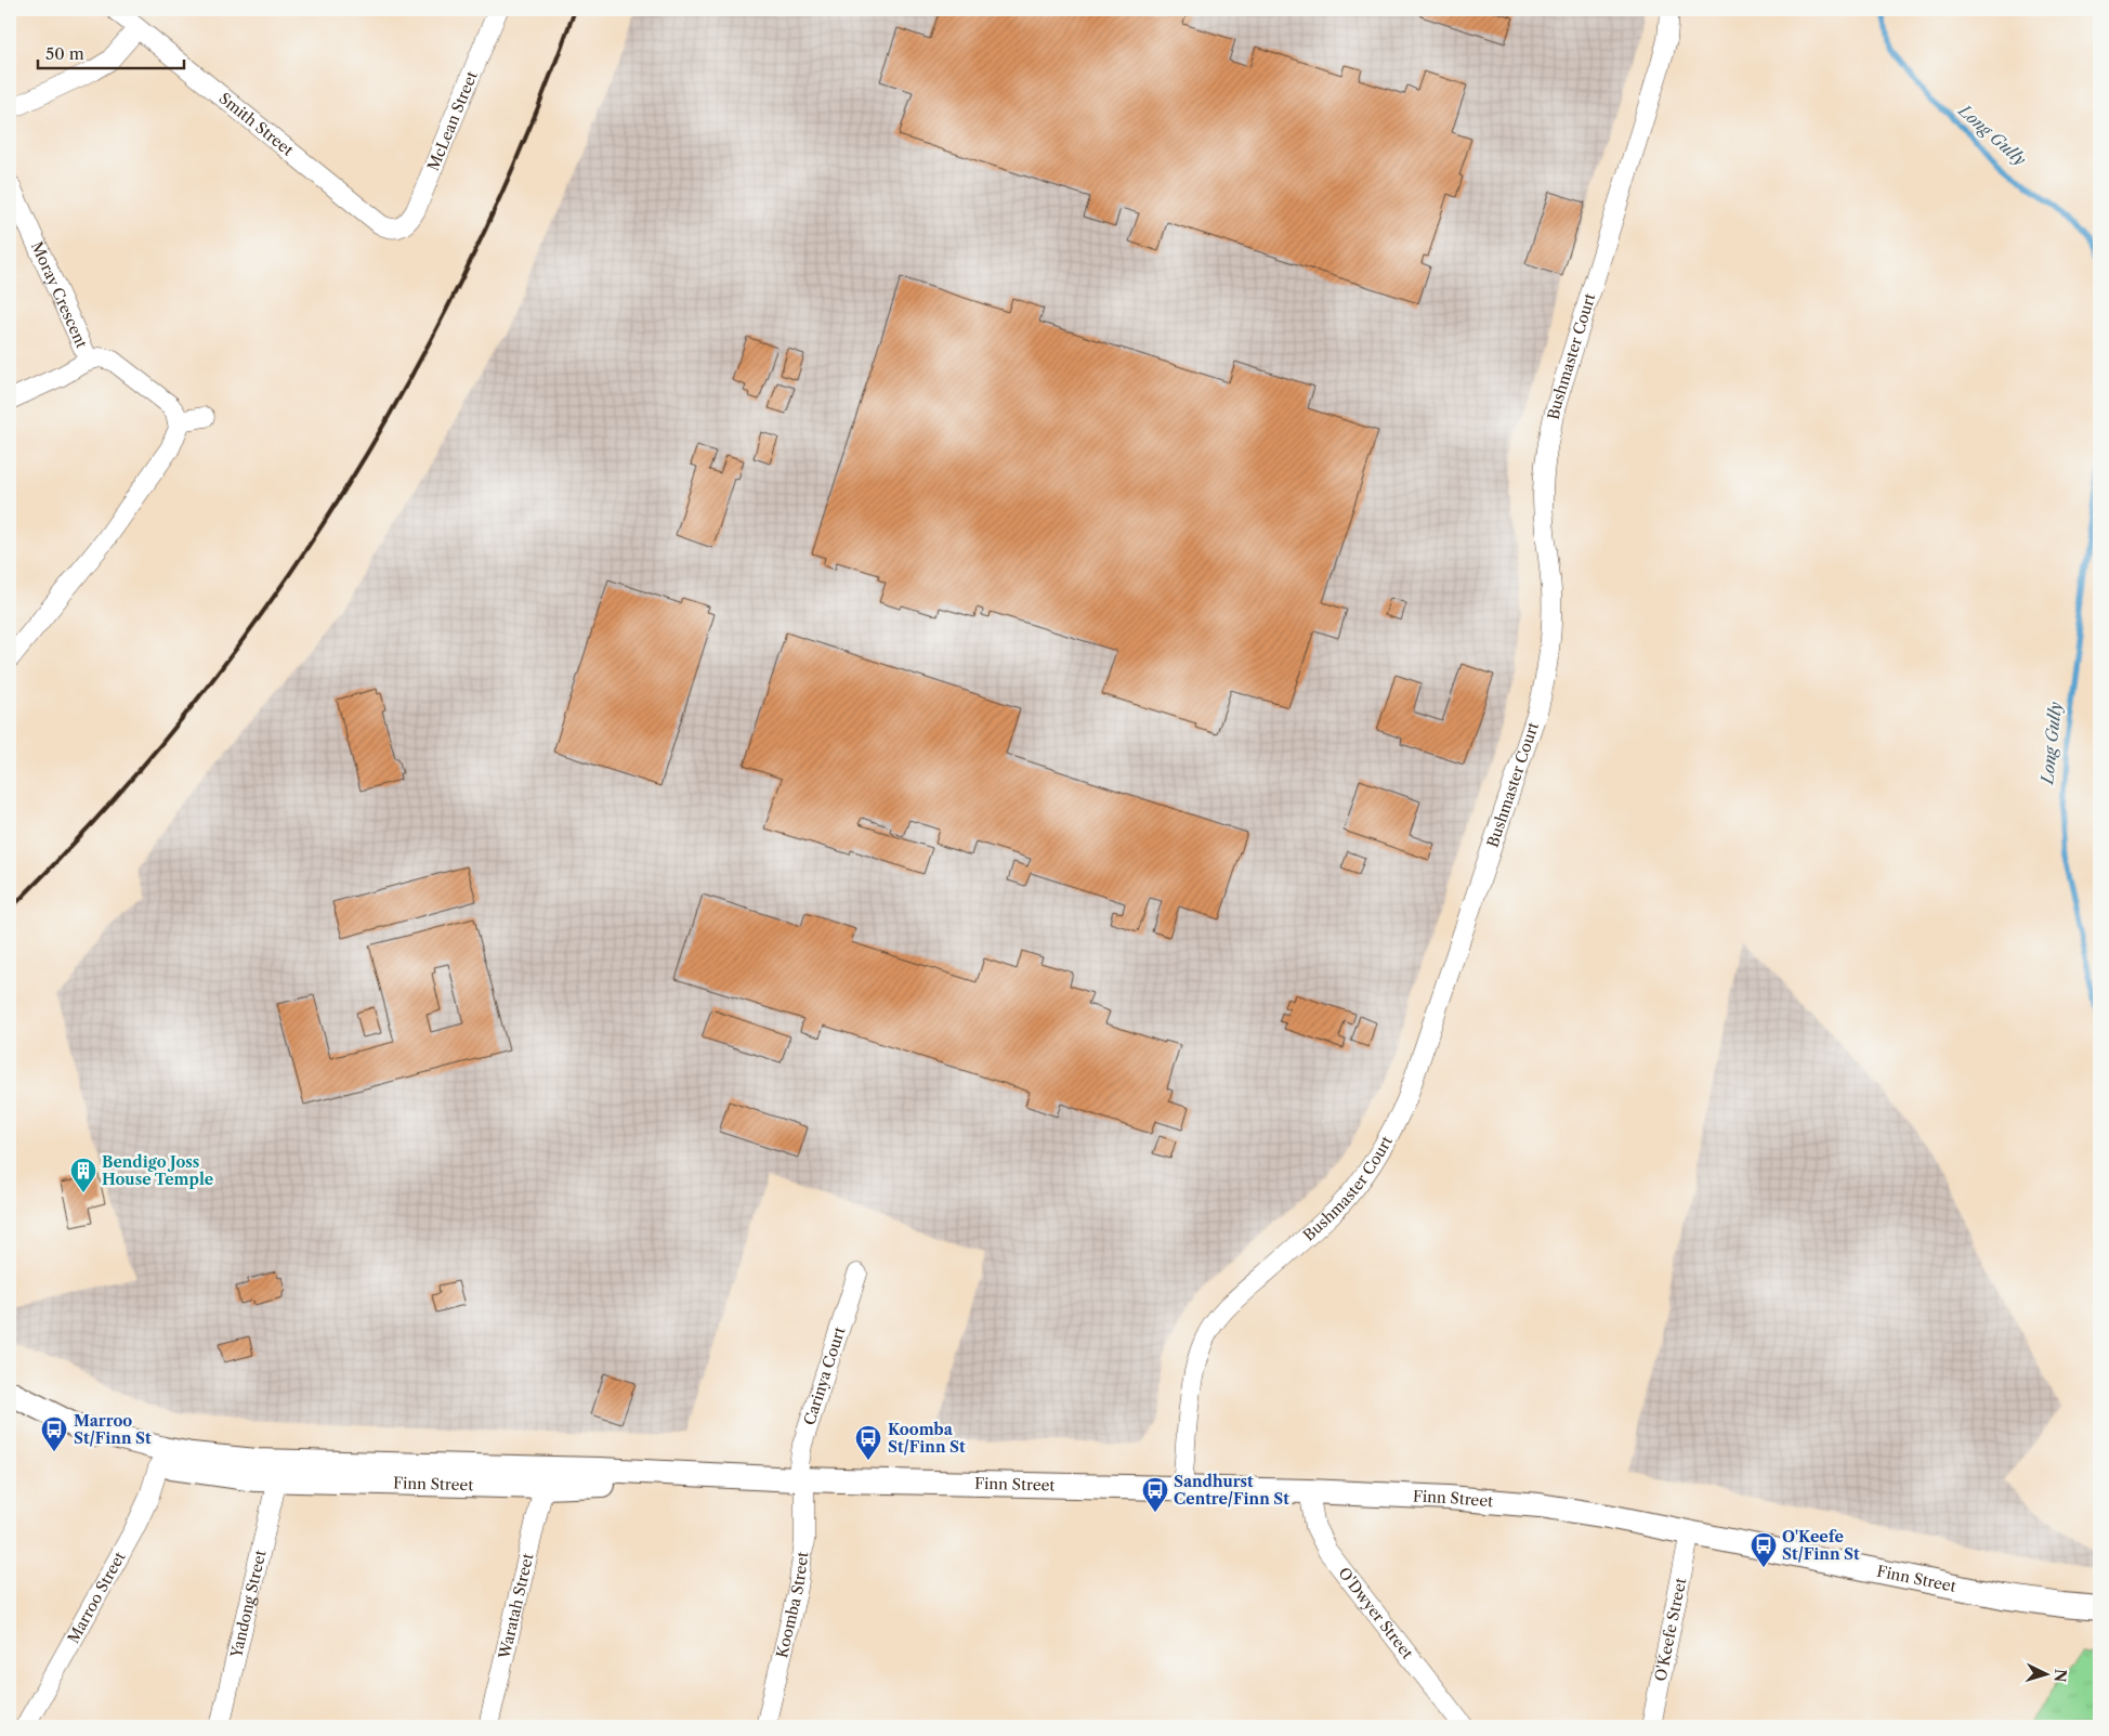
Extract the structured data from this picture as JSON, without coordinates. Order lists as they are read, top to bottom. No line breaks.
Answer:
{"streets":{"street":["McLean Street","Smith Street","Moray Crescent","Bushmaster Court","Carinya Court","Finn Street","Marroo Street","Yandong Street","Koomba Street","Waratah Street","O'Dwyer Street","O'Keefe Street"]},"crossings":[["McLean Street","Smith Street"],["Bushmaster Court","Finn Street"],["Carinya Court","Finn Street"],["Carinya Court","Koomba Street"],["Finn Street","Marroo Street"],["Finn Street","Yandong Street"],["Finn Street","Koomba Street"],["Finn Street","Waratah Street"],["Finn Street","O'Dwyer Street"],["Finn Street","O'Keefe Street"]],"water":["Long Gully"],"places":{"building":["Bendigo Joss House Temple"],"bus stop":["Marroo St/Finn St","Koomba St/Finn St","Sandhurst Centre/Finn St","O'Keefe St/Finn St"]},"scale_bar":"50 m","north":"right"}
